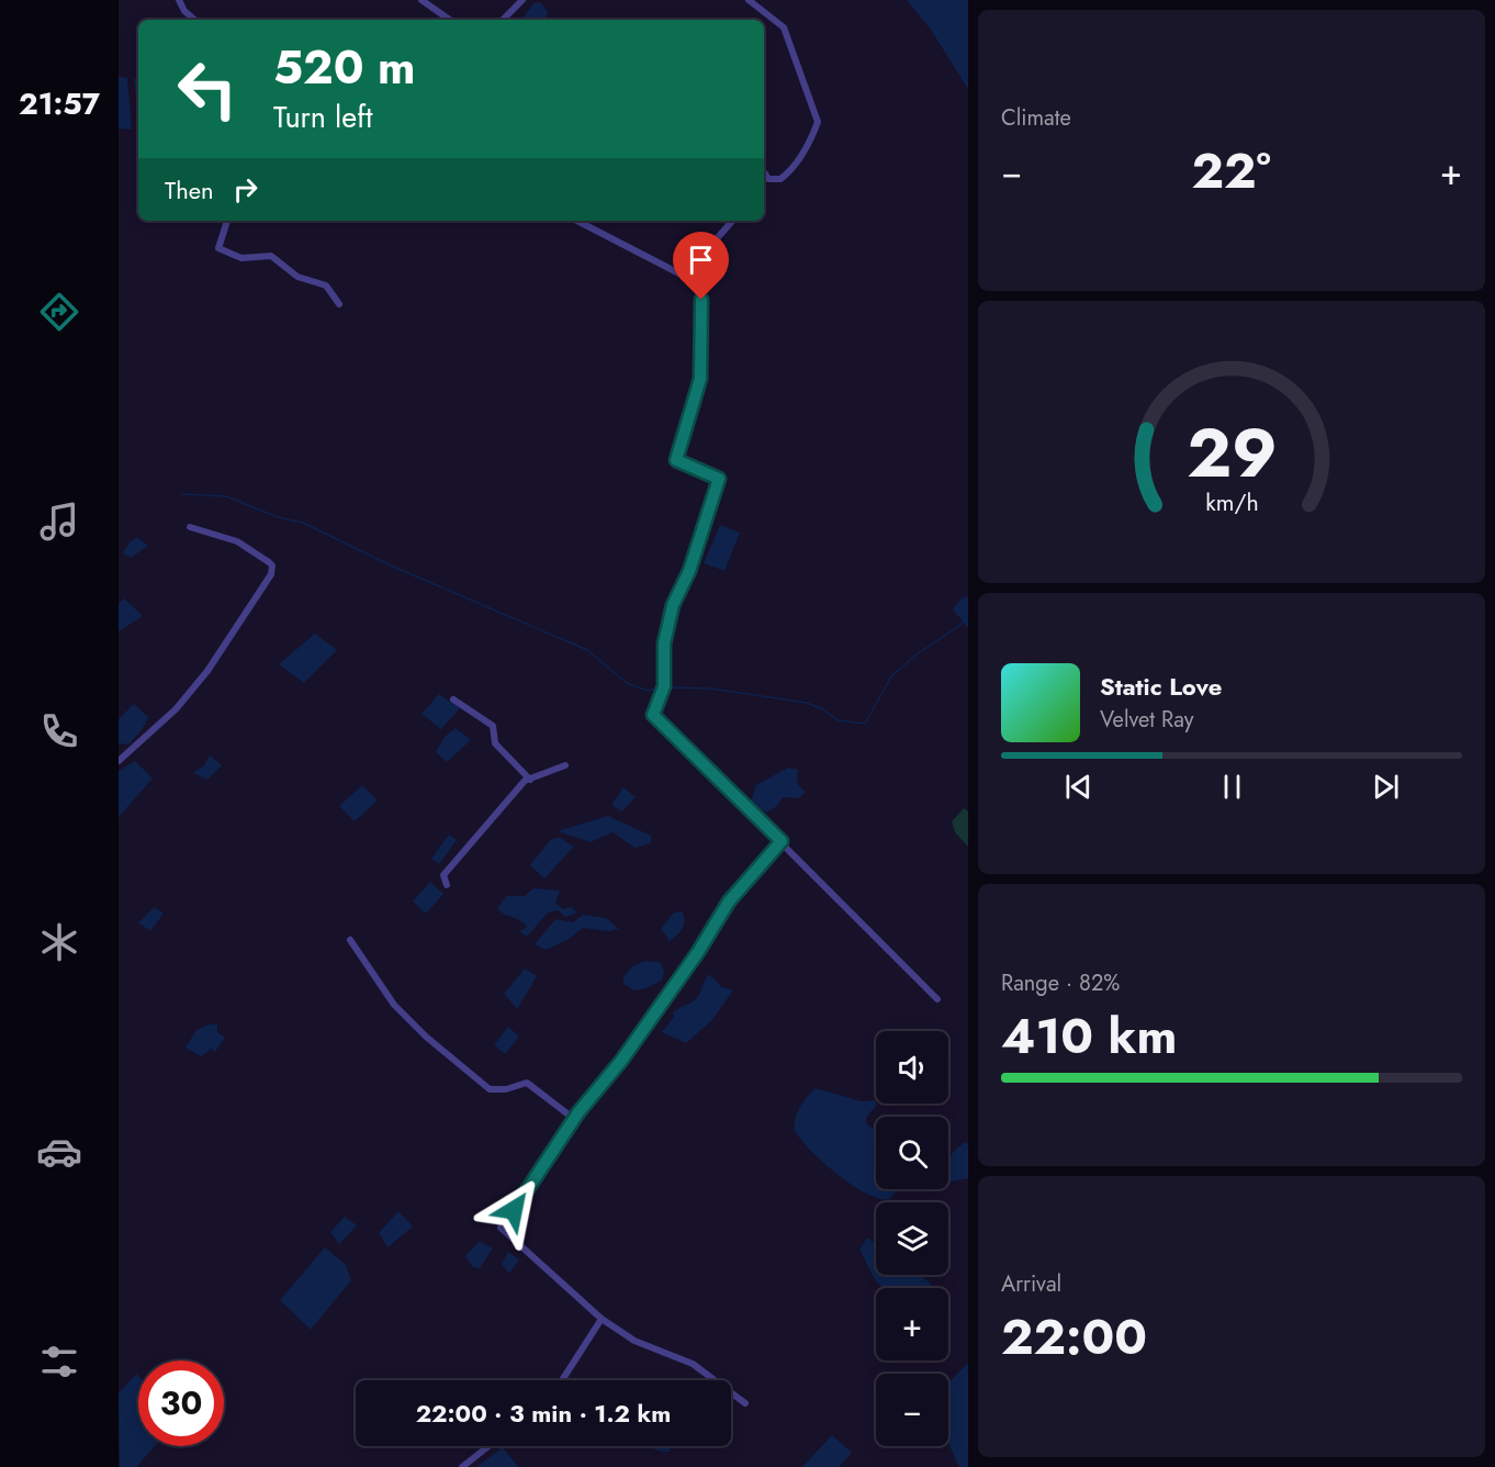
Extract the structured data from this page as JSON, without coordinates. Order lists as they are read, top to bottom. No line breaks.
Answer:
{"page":{"tabs":"21:57","tile":["Climate",["Range · 82%","410 km"],["Arrival","22:00"]],"turn":["520 m","Turn left"],"heat":["−","22°","+"],"then":"Then","song":["Static Love","Velvet Ray"],"map_buttons":["+","−"],"limit":"30","trip":"22:00 · 3 min · 1.2 km","gauge":["29","km/h"]}}
